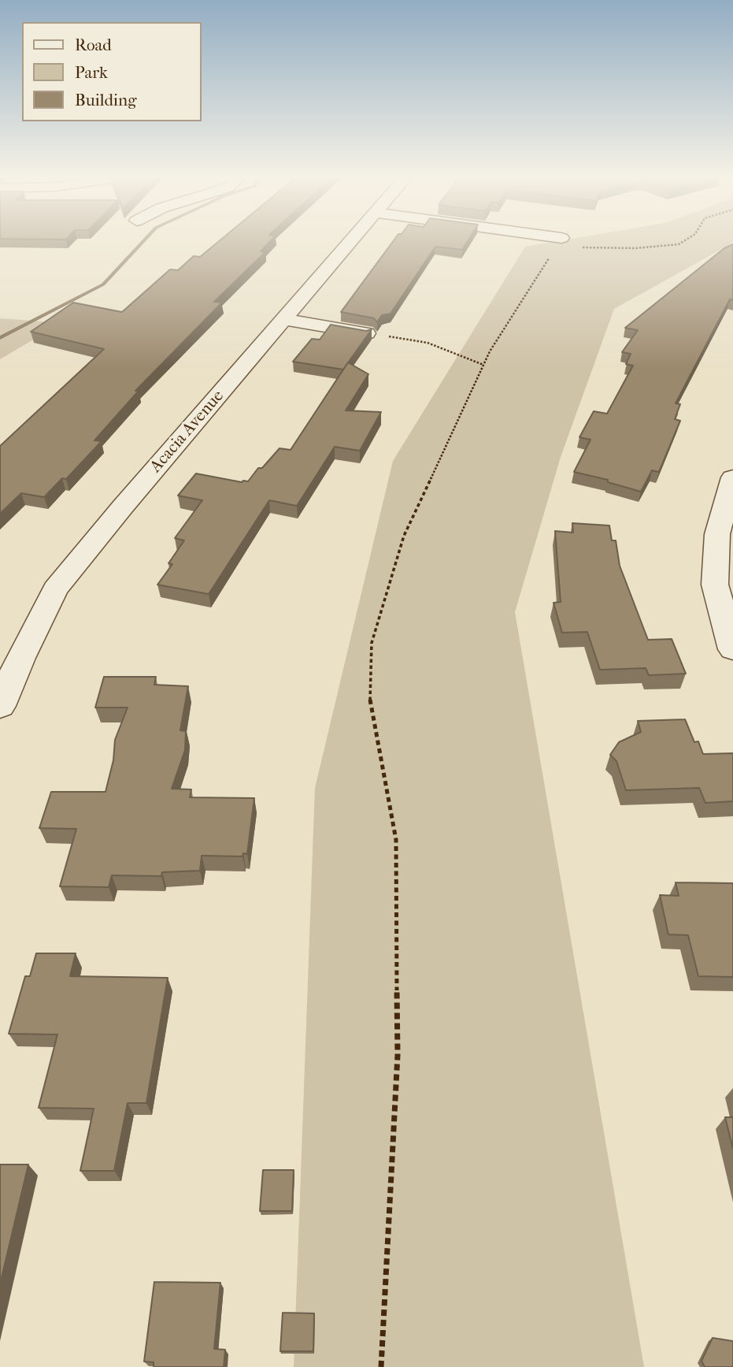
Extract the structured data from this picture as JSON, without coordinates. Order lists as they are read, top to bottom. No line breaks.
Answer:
{"streets":{"street":["Acacia Avenue"]},"legend":["Road","Park","Building"]}
